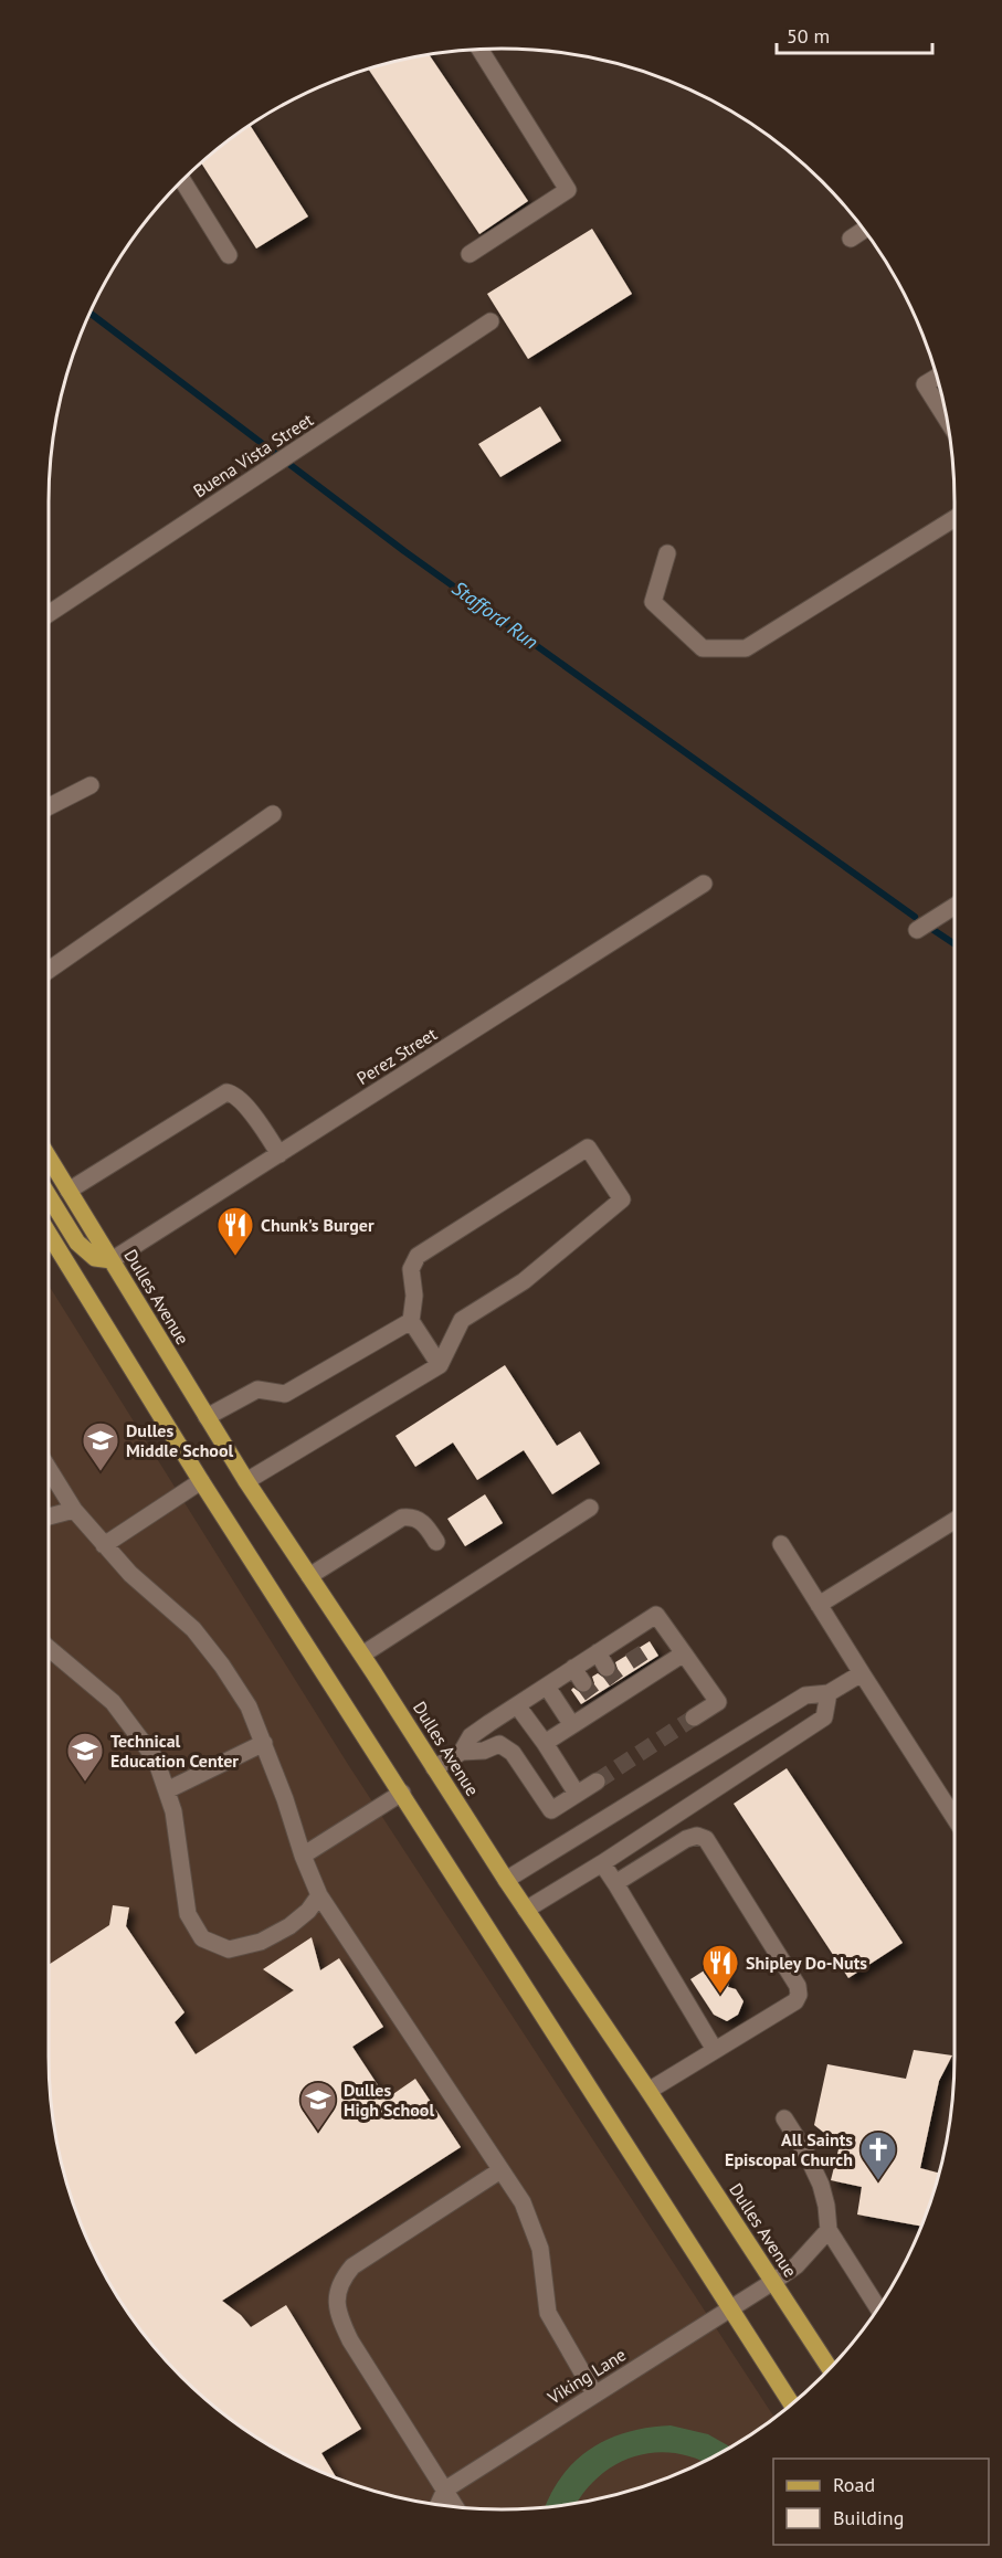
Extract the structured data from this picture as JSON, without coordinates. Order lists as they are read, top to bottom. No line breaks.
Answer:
{"streets":{"main road":["Dulles Avenue"],"street":["Buena Vista Street","Perez Street","Viking Lane"]},"crossings":[["Perez Street","Dulles Avenue"],["Dulles Avenue","Viking Lane"]],"water":["Stafford Run"],"places":{"restaurant":["Chunk's Burger","Shipley Do-Nuts"],"school or university":["Dulles Middle School","Technical Education Center","Dulles High School"],"church":["All Saints Episcopal Church"]},"legend":["Road","Building"],"scale_bar":"50 m"}
